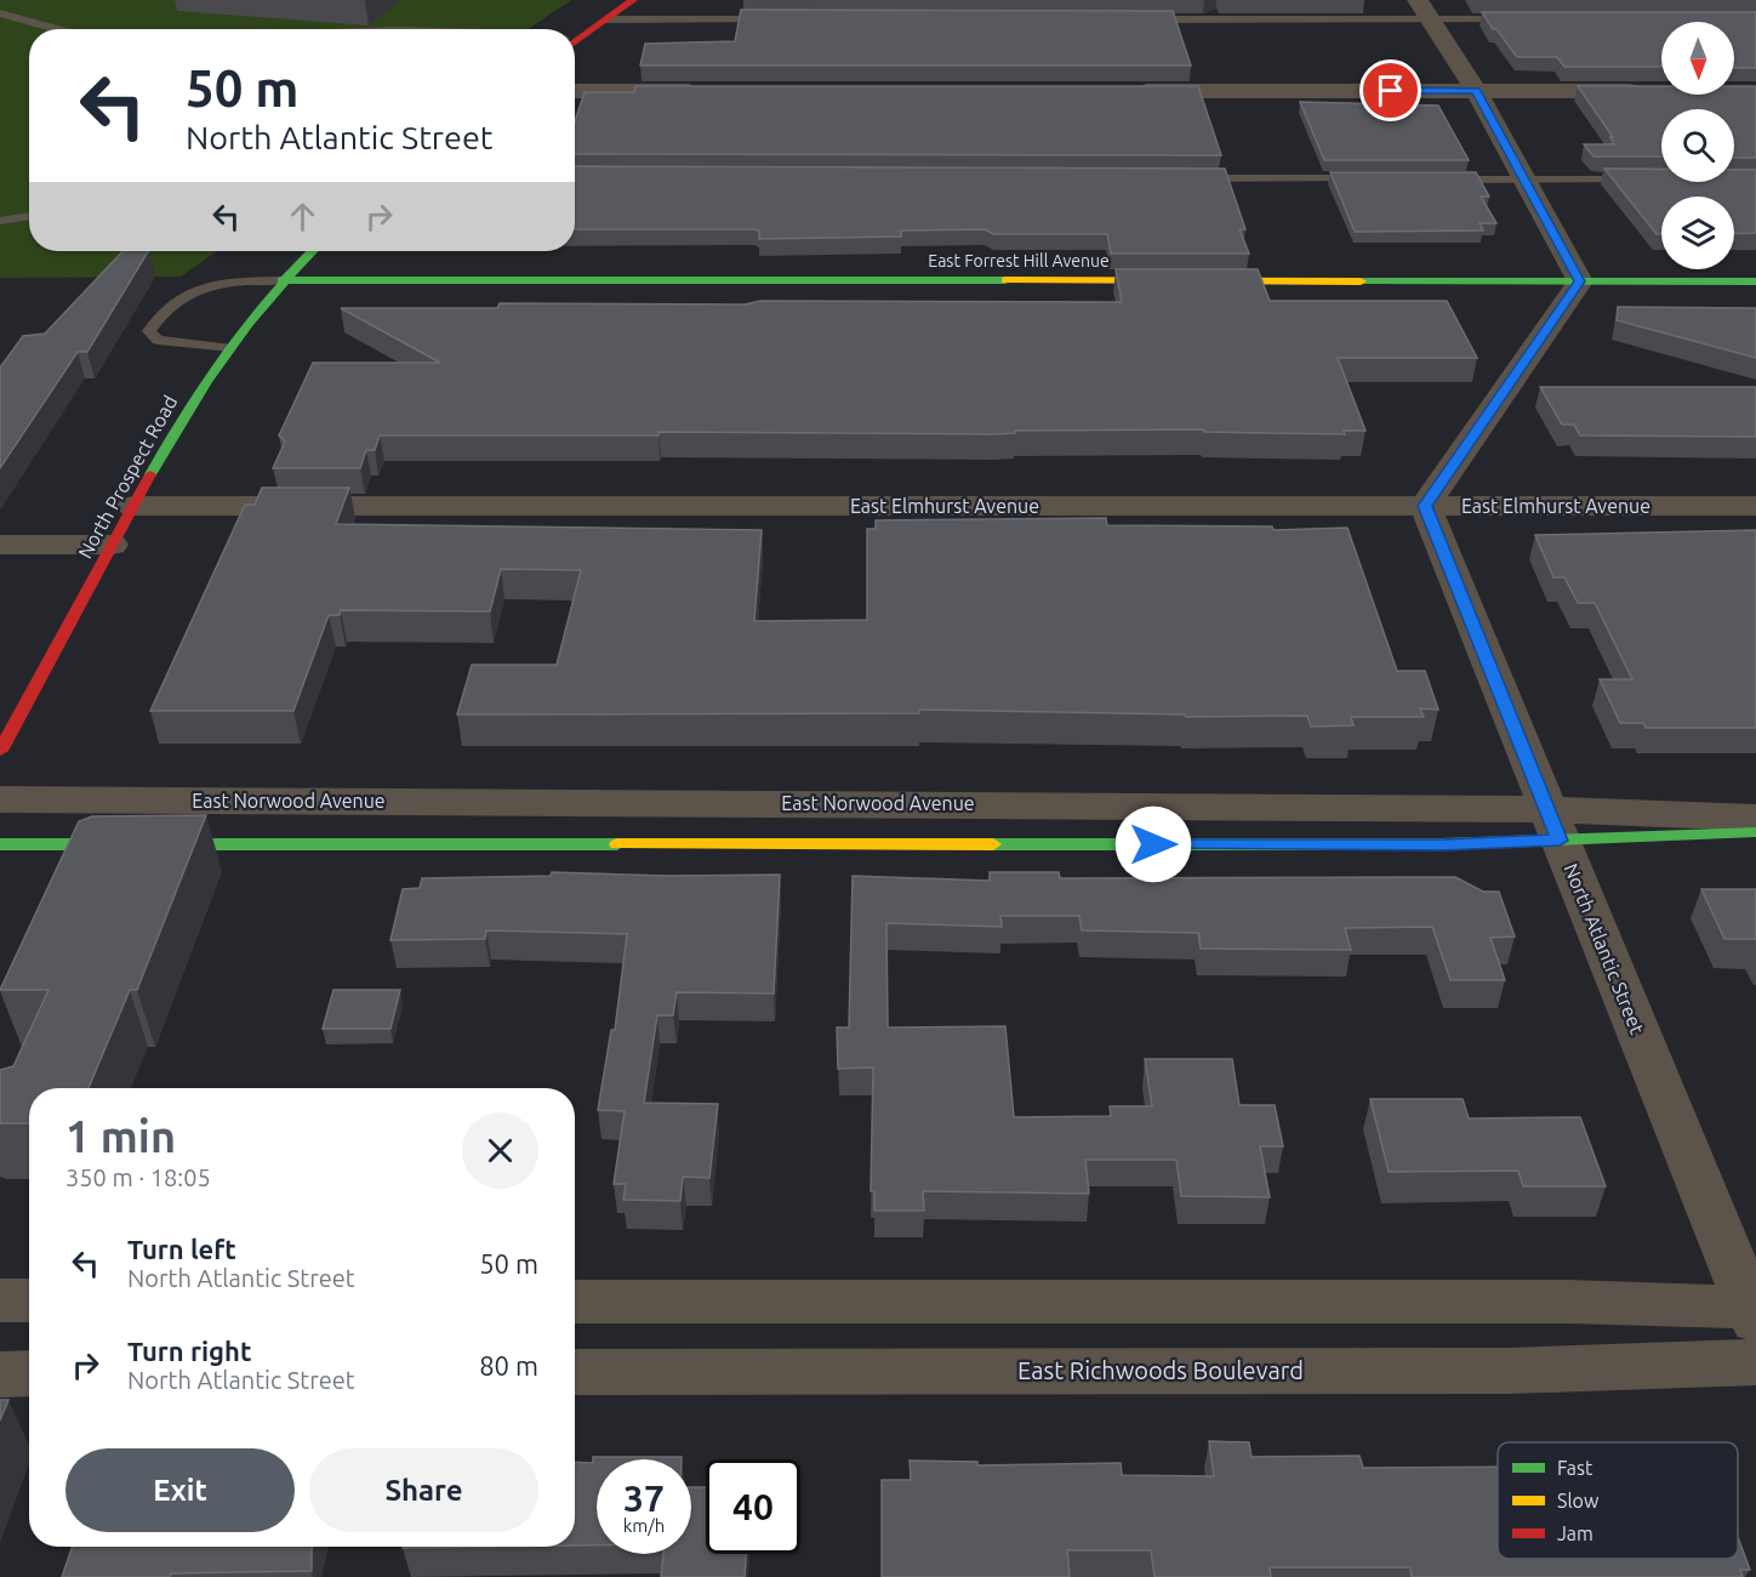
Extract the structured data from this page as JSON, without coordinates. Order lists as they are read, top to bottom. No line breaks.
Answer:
{"streets":{"main road":["East Forrest Hill Avenue","North Prospect Road","East Norwood Avenue"],"street":["East Elmhurst Avenue","North Atlantic Street","East Richwoods Boulevard"]},"crossings":[["East Forrest Hill Avenue","North Prospect Road"],["North Prospect Road","East Elmhurst Avenue"],["East Elmhurst Avenue","North Atlantic Street"],["East Norwood Avenue","North Atlantic Street"]],"legend":["Fast","Slow","Jam"],"north":"bottom","page":{"turn":["50 m","North Atlantic Street"],"heading":["1 min","350 m · 18:05"],"list":[{"name":"Turn left","note":"North Atlantic Street","value":"50 m"},{"name":"Turn right","note":"North Atlantic Street","value":"80 m"}],"buttons":["Exit","Share"],"speed":"37 km/h","limit":"40"}}
